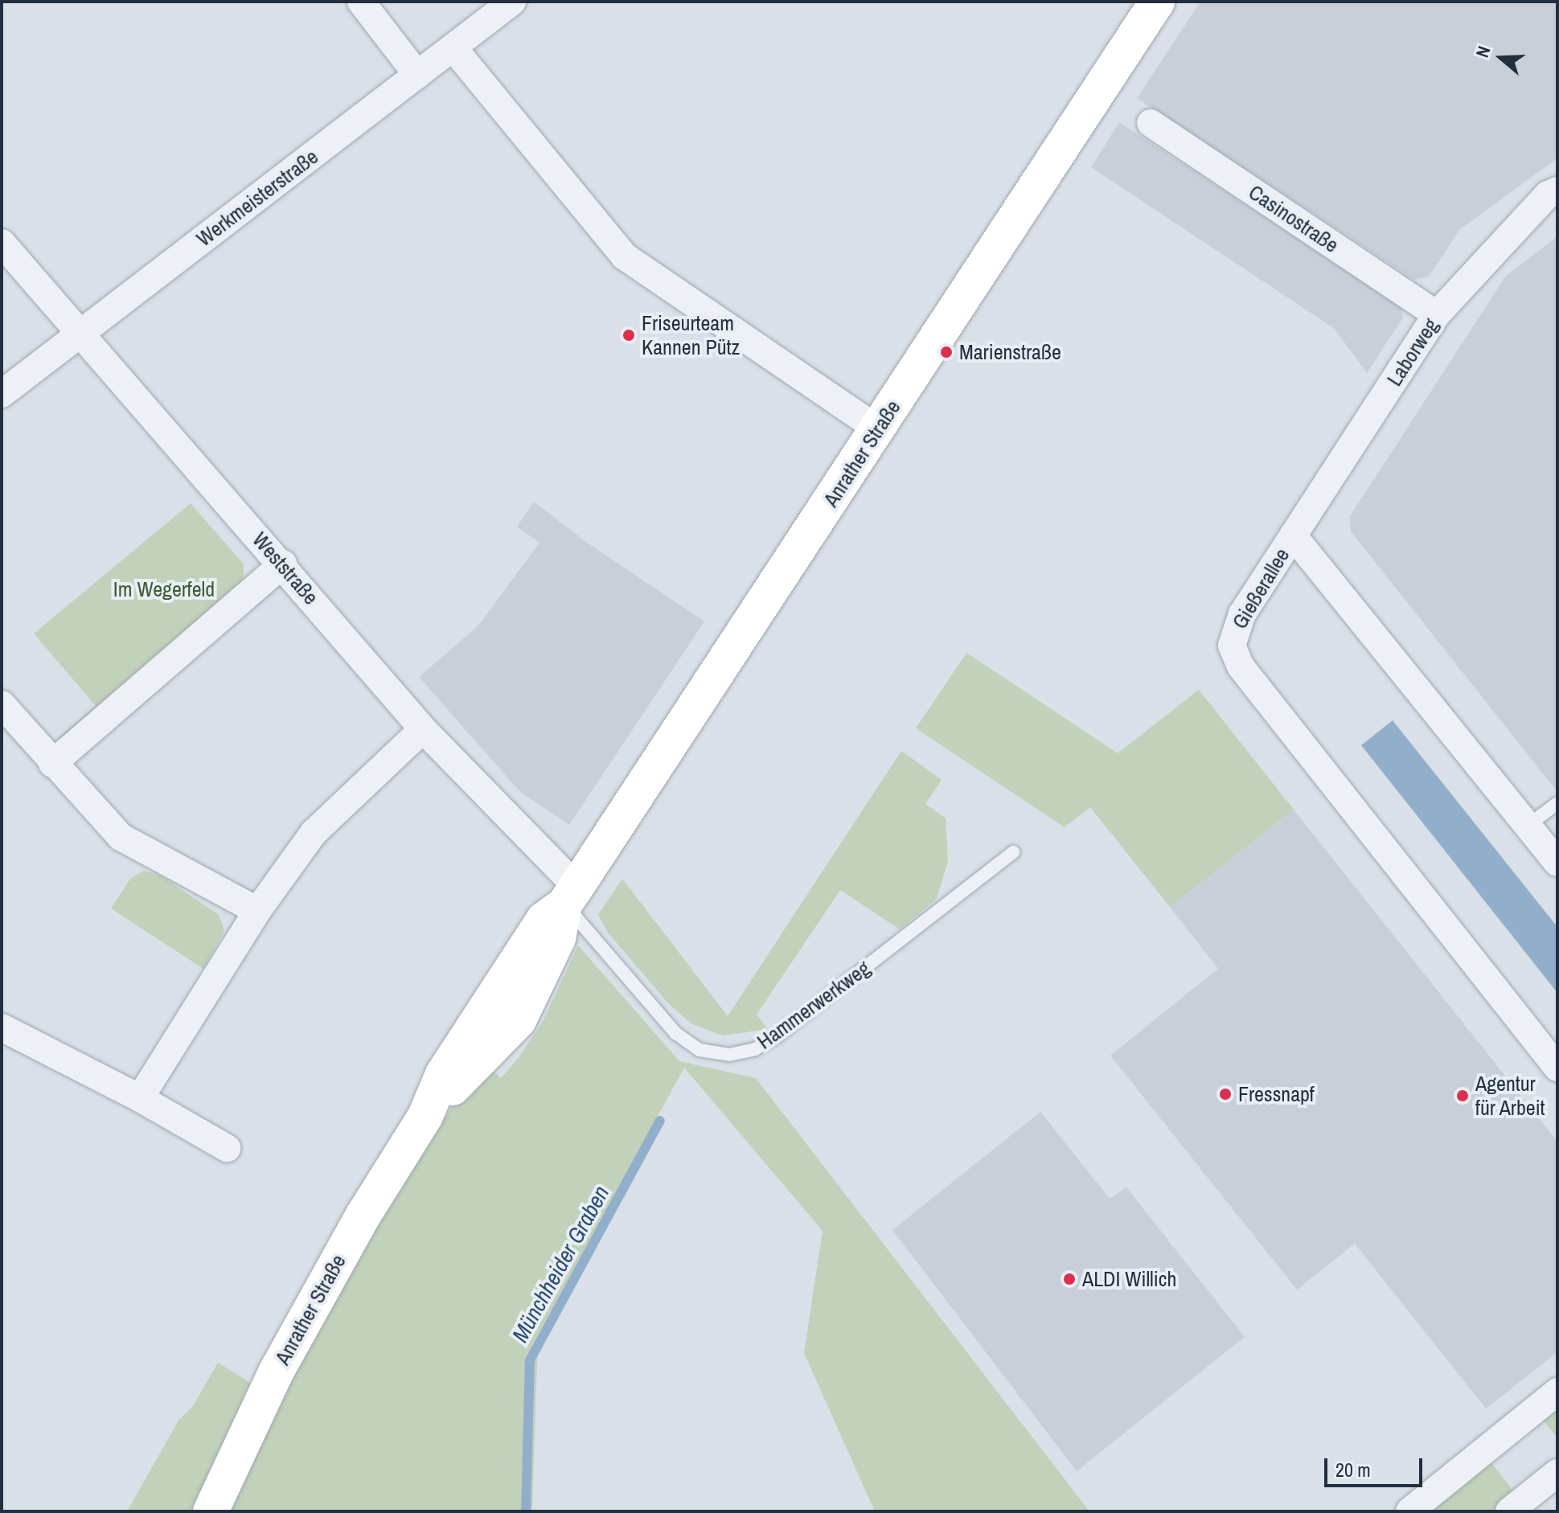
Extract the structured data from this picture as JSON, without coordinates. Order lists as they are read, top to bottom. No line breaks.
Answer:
{"streets":{"street":["Werkmeisterstraße","Casinostraße","Laborweg","Anrather Straße","Weststraße","Gießerallee"],"lane":["Hammerwerkweg"]},"crossings":[["Werkmeisterstraße","Weststraße"],["Casinostraße","Laborweg"],["Laborweg","Gießerallee"],["Anrather Straße","Weststraße"],["Anrather Straße","Hammerwerkweg"],["Weststraße","Hammerwerkweg"]],"water":["Münchheider Graben"],"parks":["Im Wegerfeld"],"places":["Friseurteam Kannen Pütz","Marienstraße","Fressnapf","Agentur für Arbeit","ALDI Willich"],"scale_bar":"20 m","north":"left"}
